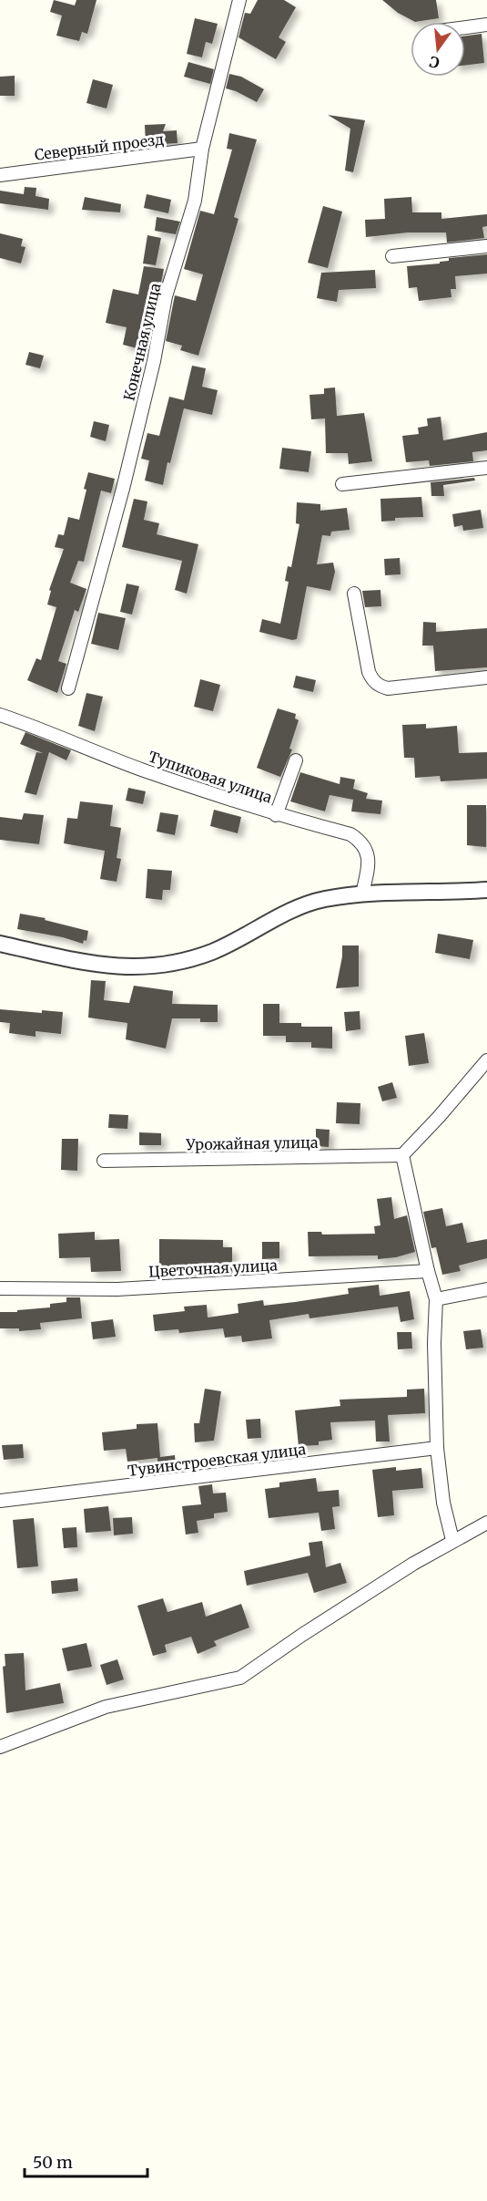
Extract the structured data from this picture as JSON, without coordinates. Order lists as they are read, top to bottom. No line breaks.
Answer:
{"streets":{"street":["Северный проезд","Конечная улица","Тупиковая улица","Урожайная улица","Цветочная улица","Тувинстроевская улица"]},"crossings":[["Северный проезд","Конечная улица"]],"scale_bar":"50 m","north":"bottom"}
